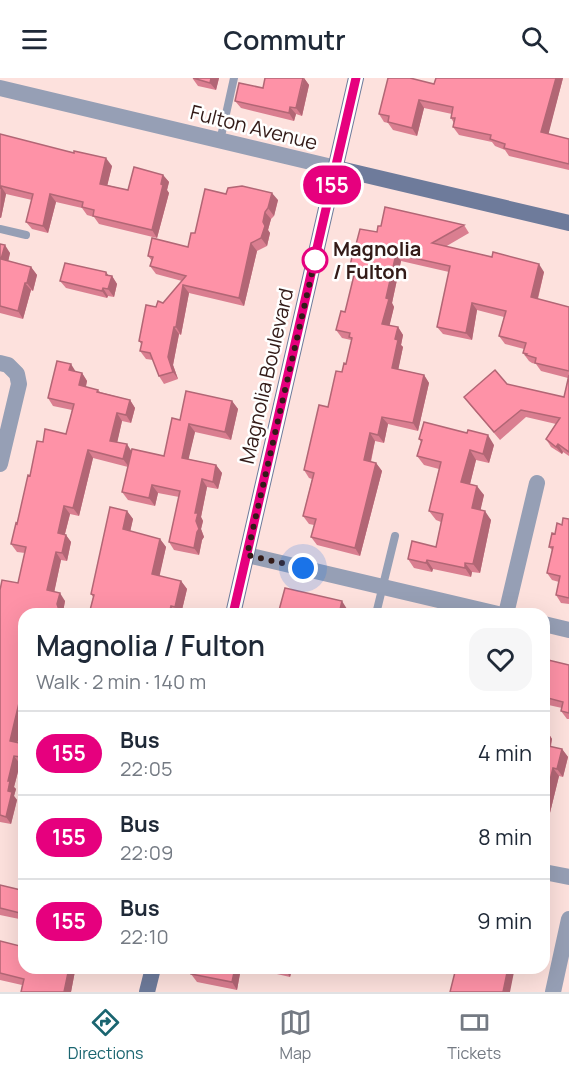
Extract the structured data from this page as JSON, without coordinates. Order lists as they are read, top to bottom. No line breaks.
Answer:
{"streets":{"main road":["Fulton Avenue","Magnolia Boulevard"]},"crossings":[["Fulton Avenue","Magnolia Boulevard"]],"places":["Magnolia / Fulton"],"lines":["bus line 155"],"page":{"header":"Commutr","on_map":"155","heading":["Magnolia / Fulton","Walk · 2 min · 140 m"],"list":[{"mark":"155","name":"Bus","note":"22:05","value":"4 min"},{"mark":"155","name":"Bus","note":"22:09","value":"8 min"},{"mark":"155","name":"Bus","note":"22:10","value":"9 min"}],"tabs":["Directions","Map","Tickets"]}}
